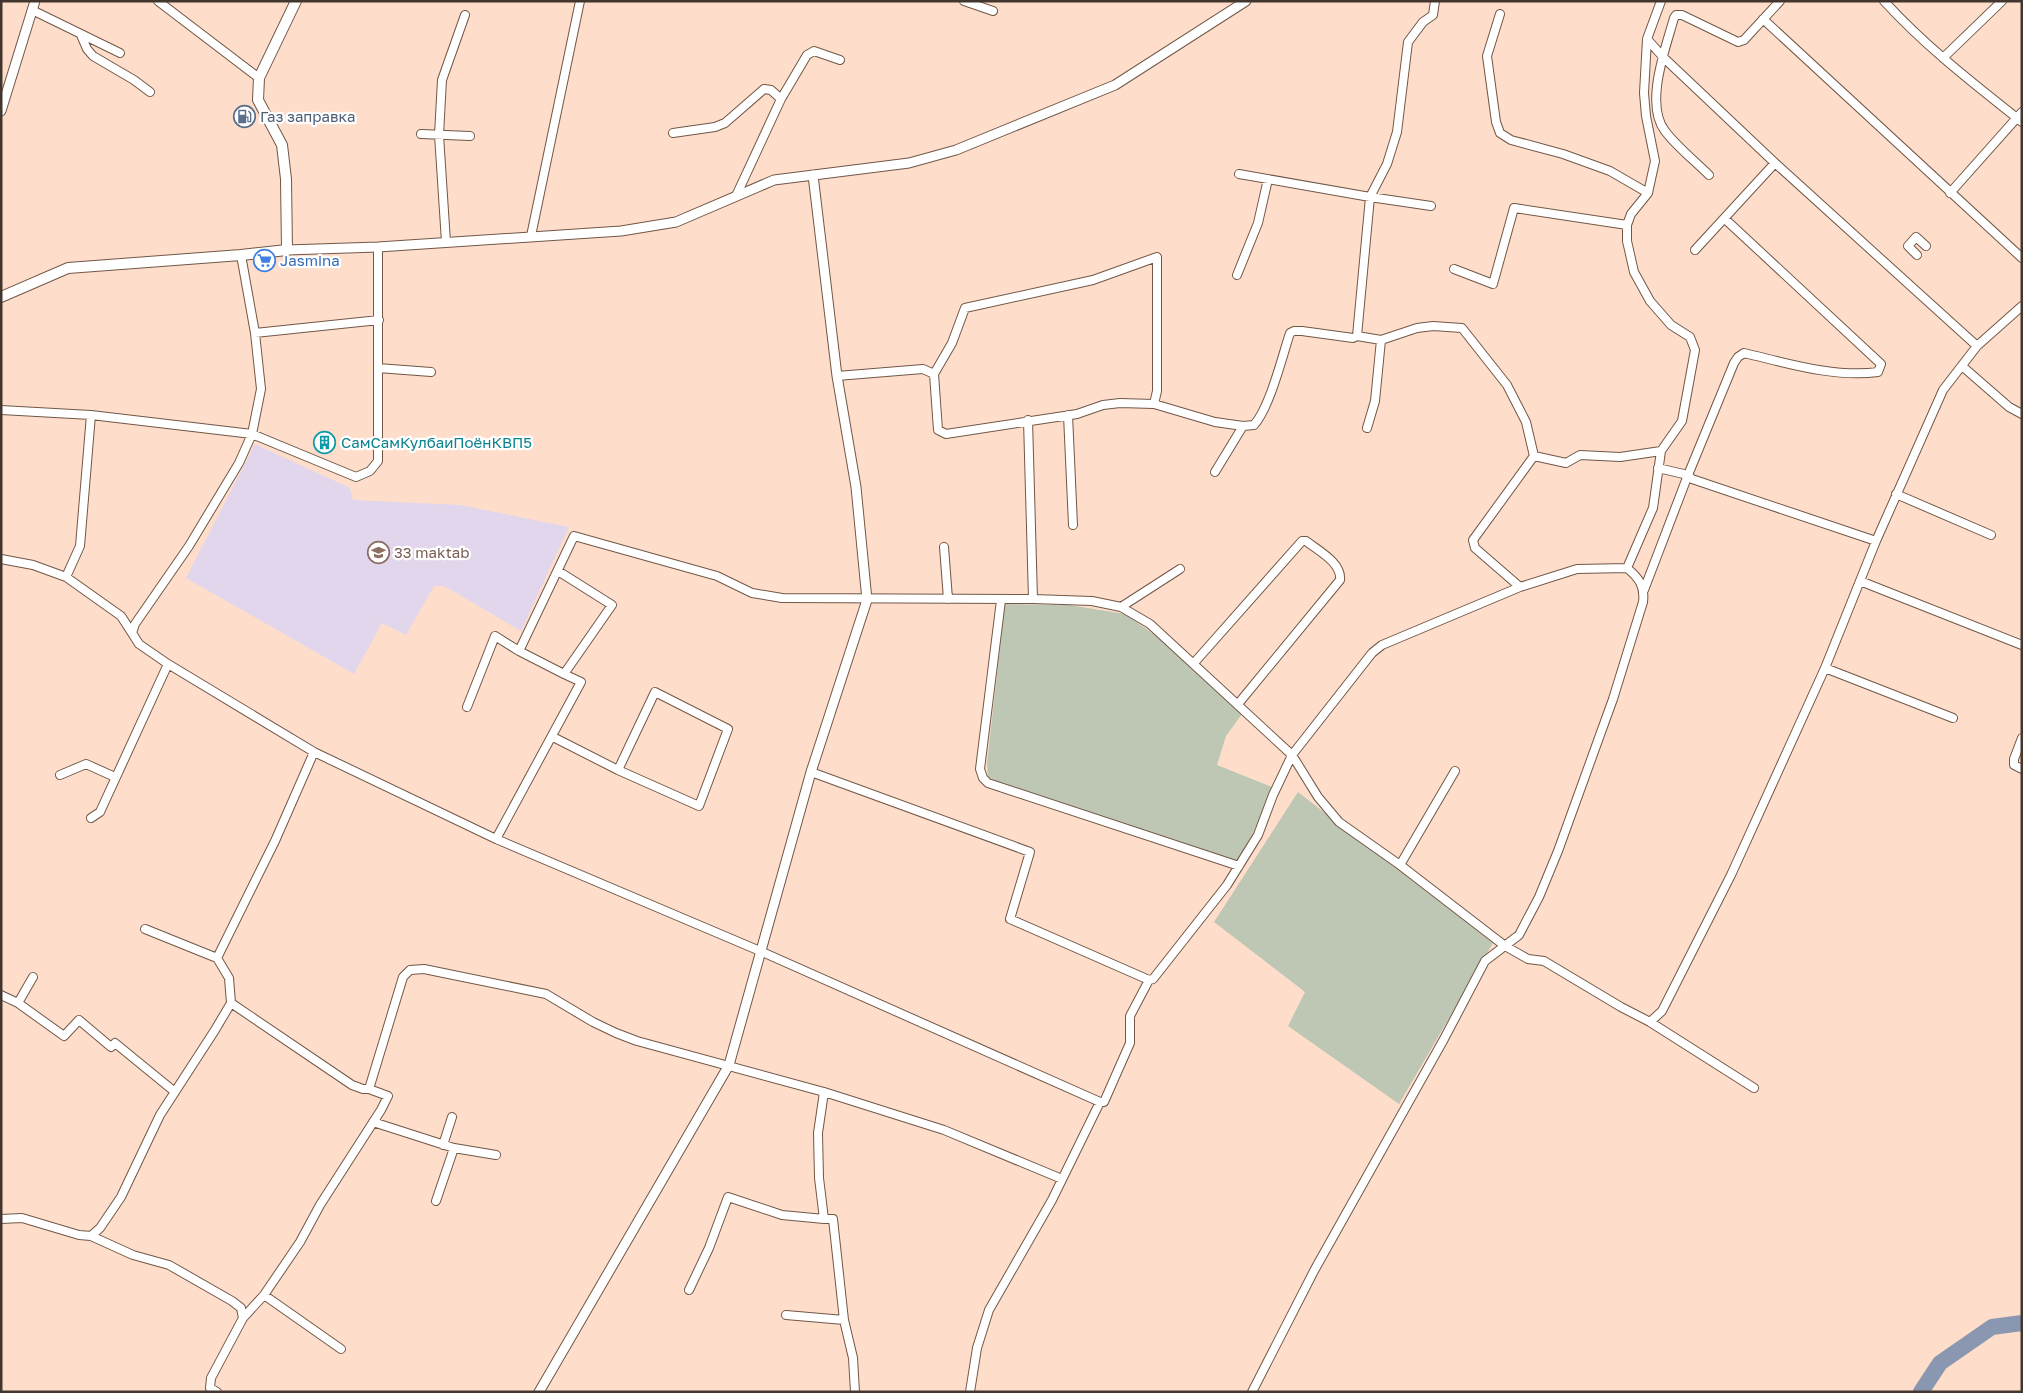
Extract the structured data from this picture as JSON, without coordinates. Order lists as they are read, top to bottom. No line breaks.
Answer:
{"places":{"fuel station":["Газ заправка"],"supermarket":["Jasmina"],"building":["СамСамКулбаиПоёнКВП5"],"school or university":["33 maktab"]}}
